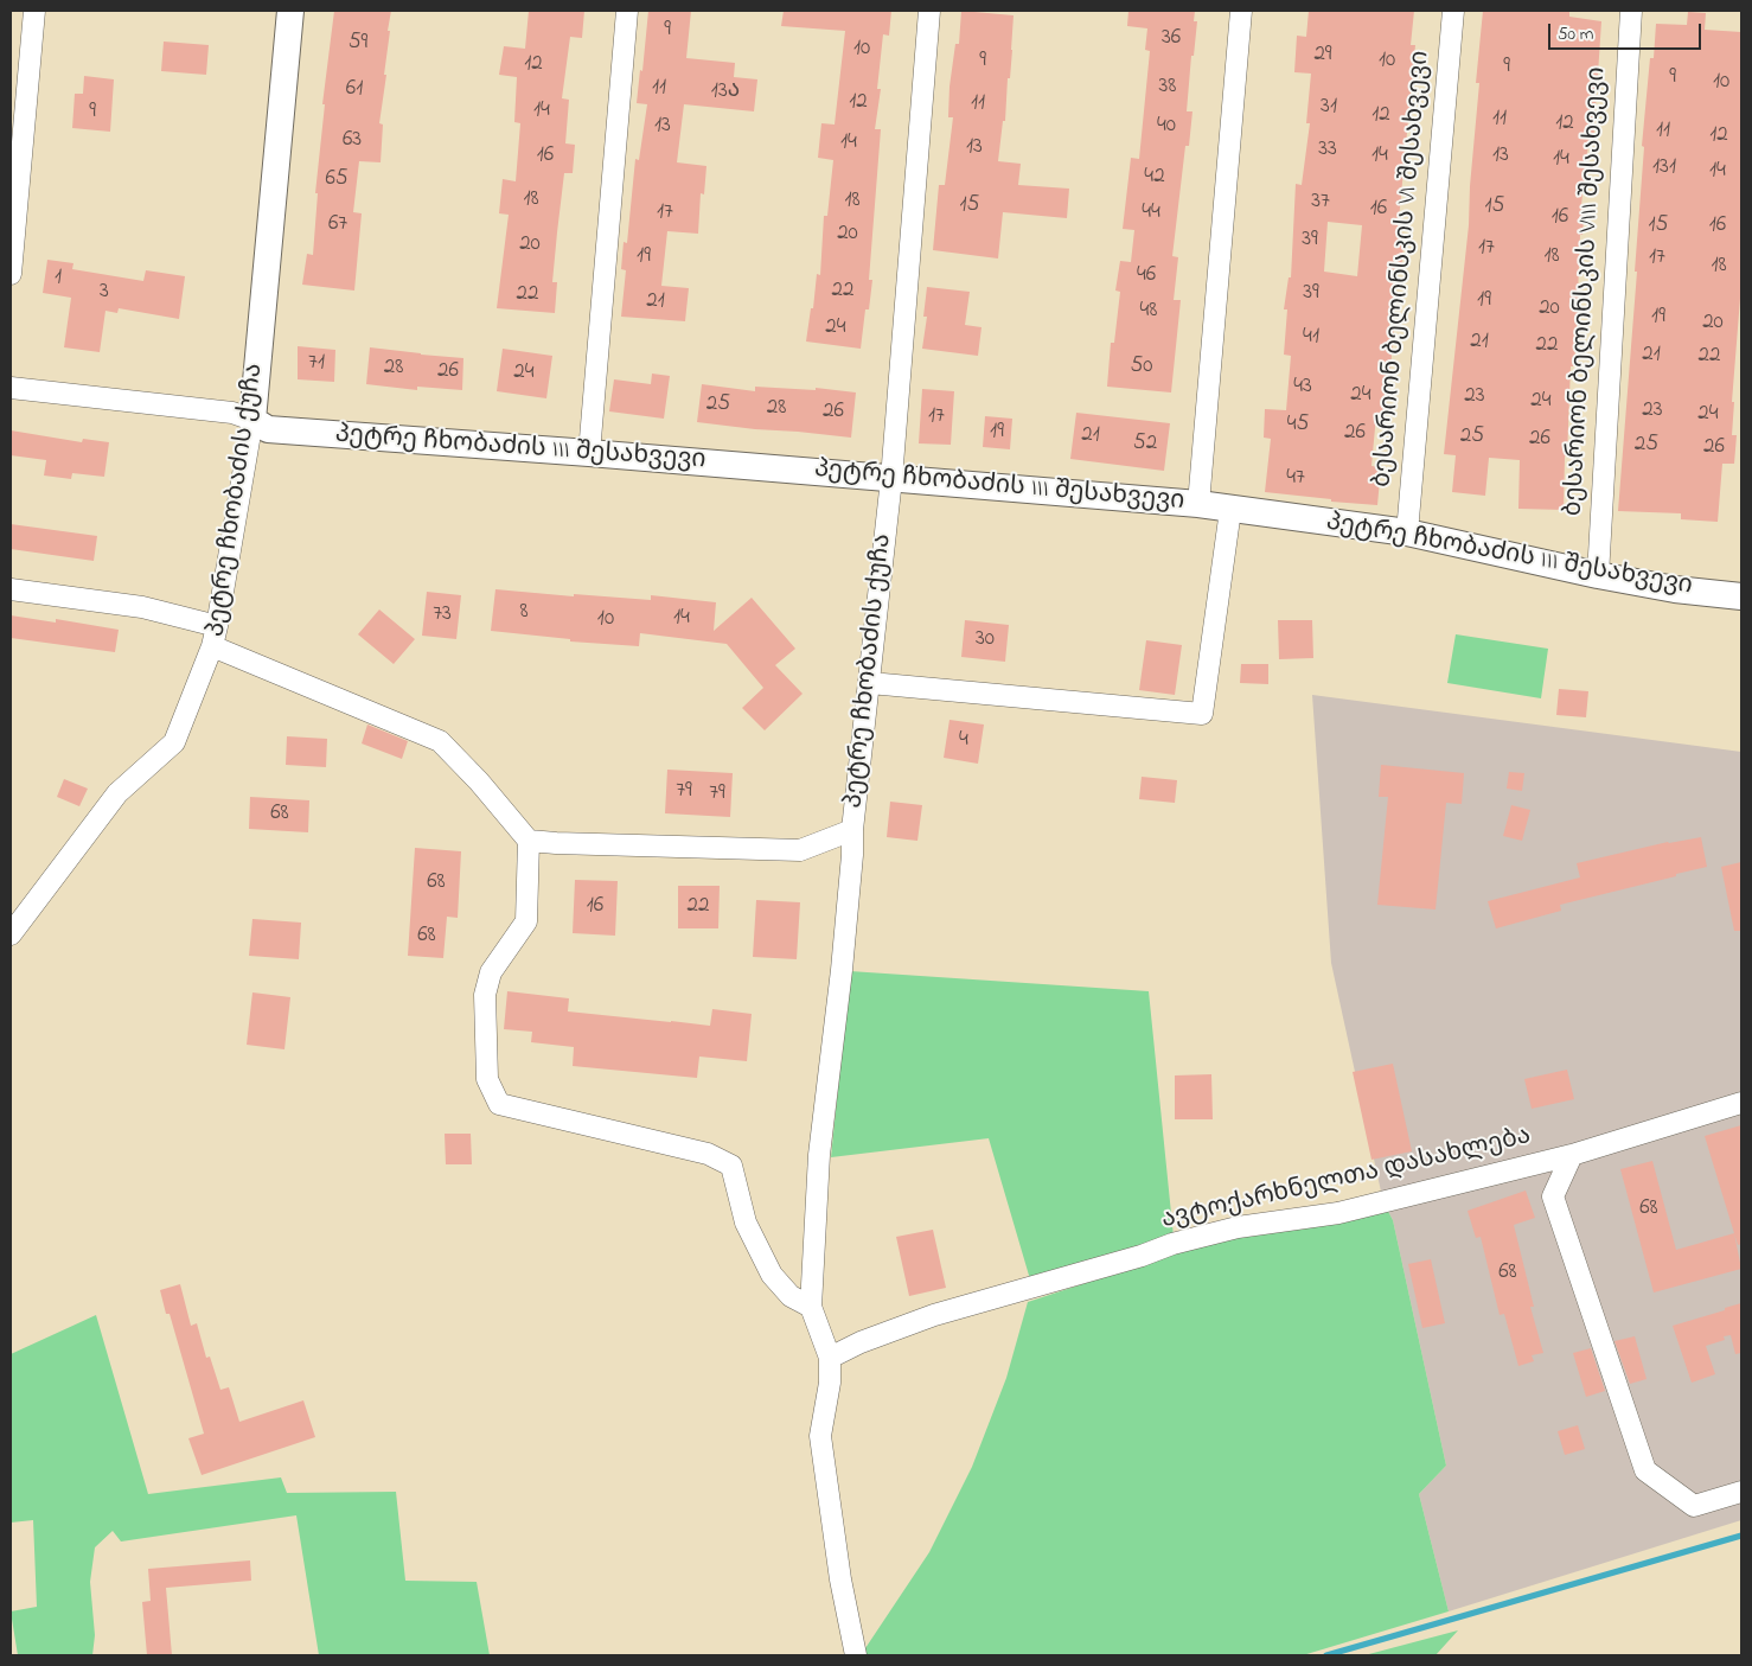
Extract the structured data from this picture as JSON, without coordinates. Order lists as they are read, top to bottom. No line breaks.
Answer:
{"streets":{"street":["ბესარიონ ბელინსკის VI შესახვევი","ბესარიონ ბელინსკის VIII შესახვევი","პეტრე ჩხობაძის III შესახვევი","პეტრე ჩხობაძის ქუჩა","ავტოქარხნელთა დასახლება"]},"crossings":[["ბესარიონ ბელინსკის VI შესახვევი","პეტრე ჩხობაძის III შესახვევი"],["ბესარიონ ბელინსკის VIII შესახვევი","პეტრე ჩხობაძის III შესახვევი"],["პეტრე ჩხობაძის III შესახვევი","პეტრე ჩხობაძის ქუჩა"]],"house_numbers":["9","36","59","10","29","9","10","12","9","9","10","38","11","61","13ა","12","11","31","14","9","12","11","12","13","40","11","12","63","14","13","33","16","14","13","14","131","14","42","65","18","18","37","15","15","16","17","44","16","67","15","16","20","39","20","17","19","18","17","18","46","1","22","3","39","22","19","21","20","48","19","20","24","41","21","22","21","22","71","50","28","26","24","43","24","23","24","25","28","23","26","24","17","45","19","26","21","25","26","52","25","26","47","8","73","14","10","30","4","79","79","68","68","16","22","68","68","68"],"scale_bar":"50 m"}
